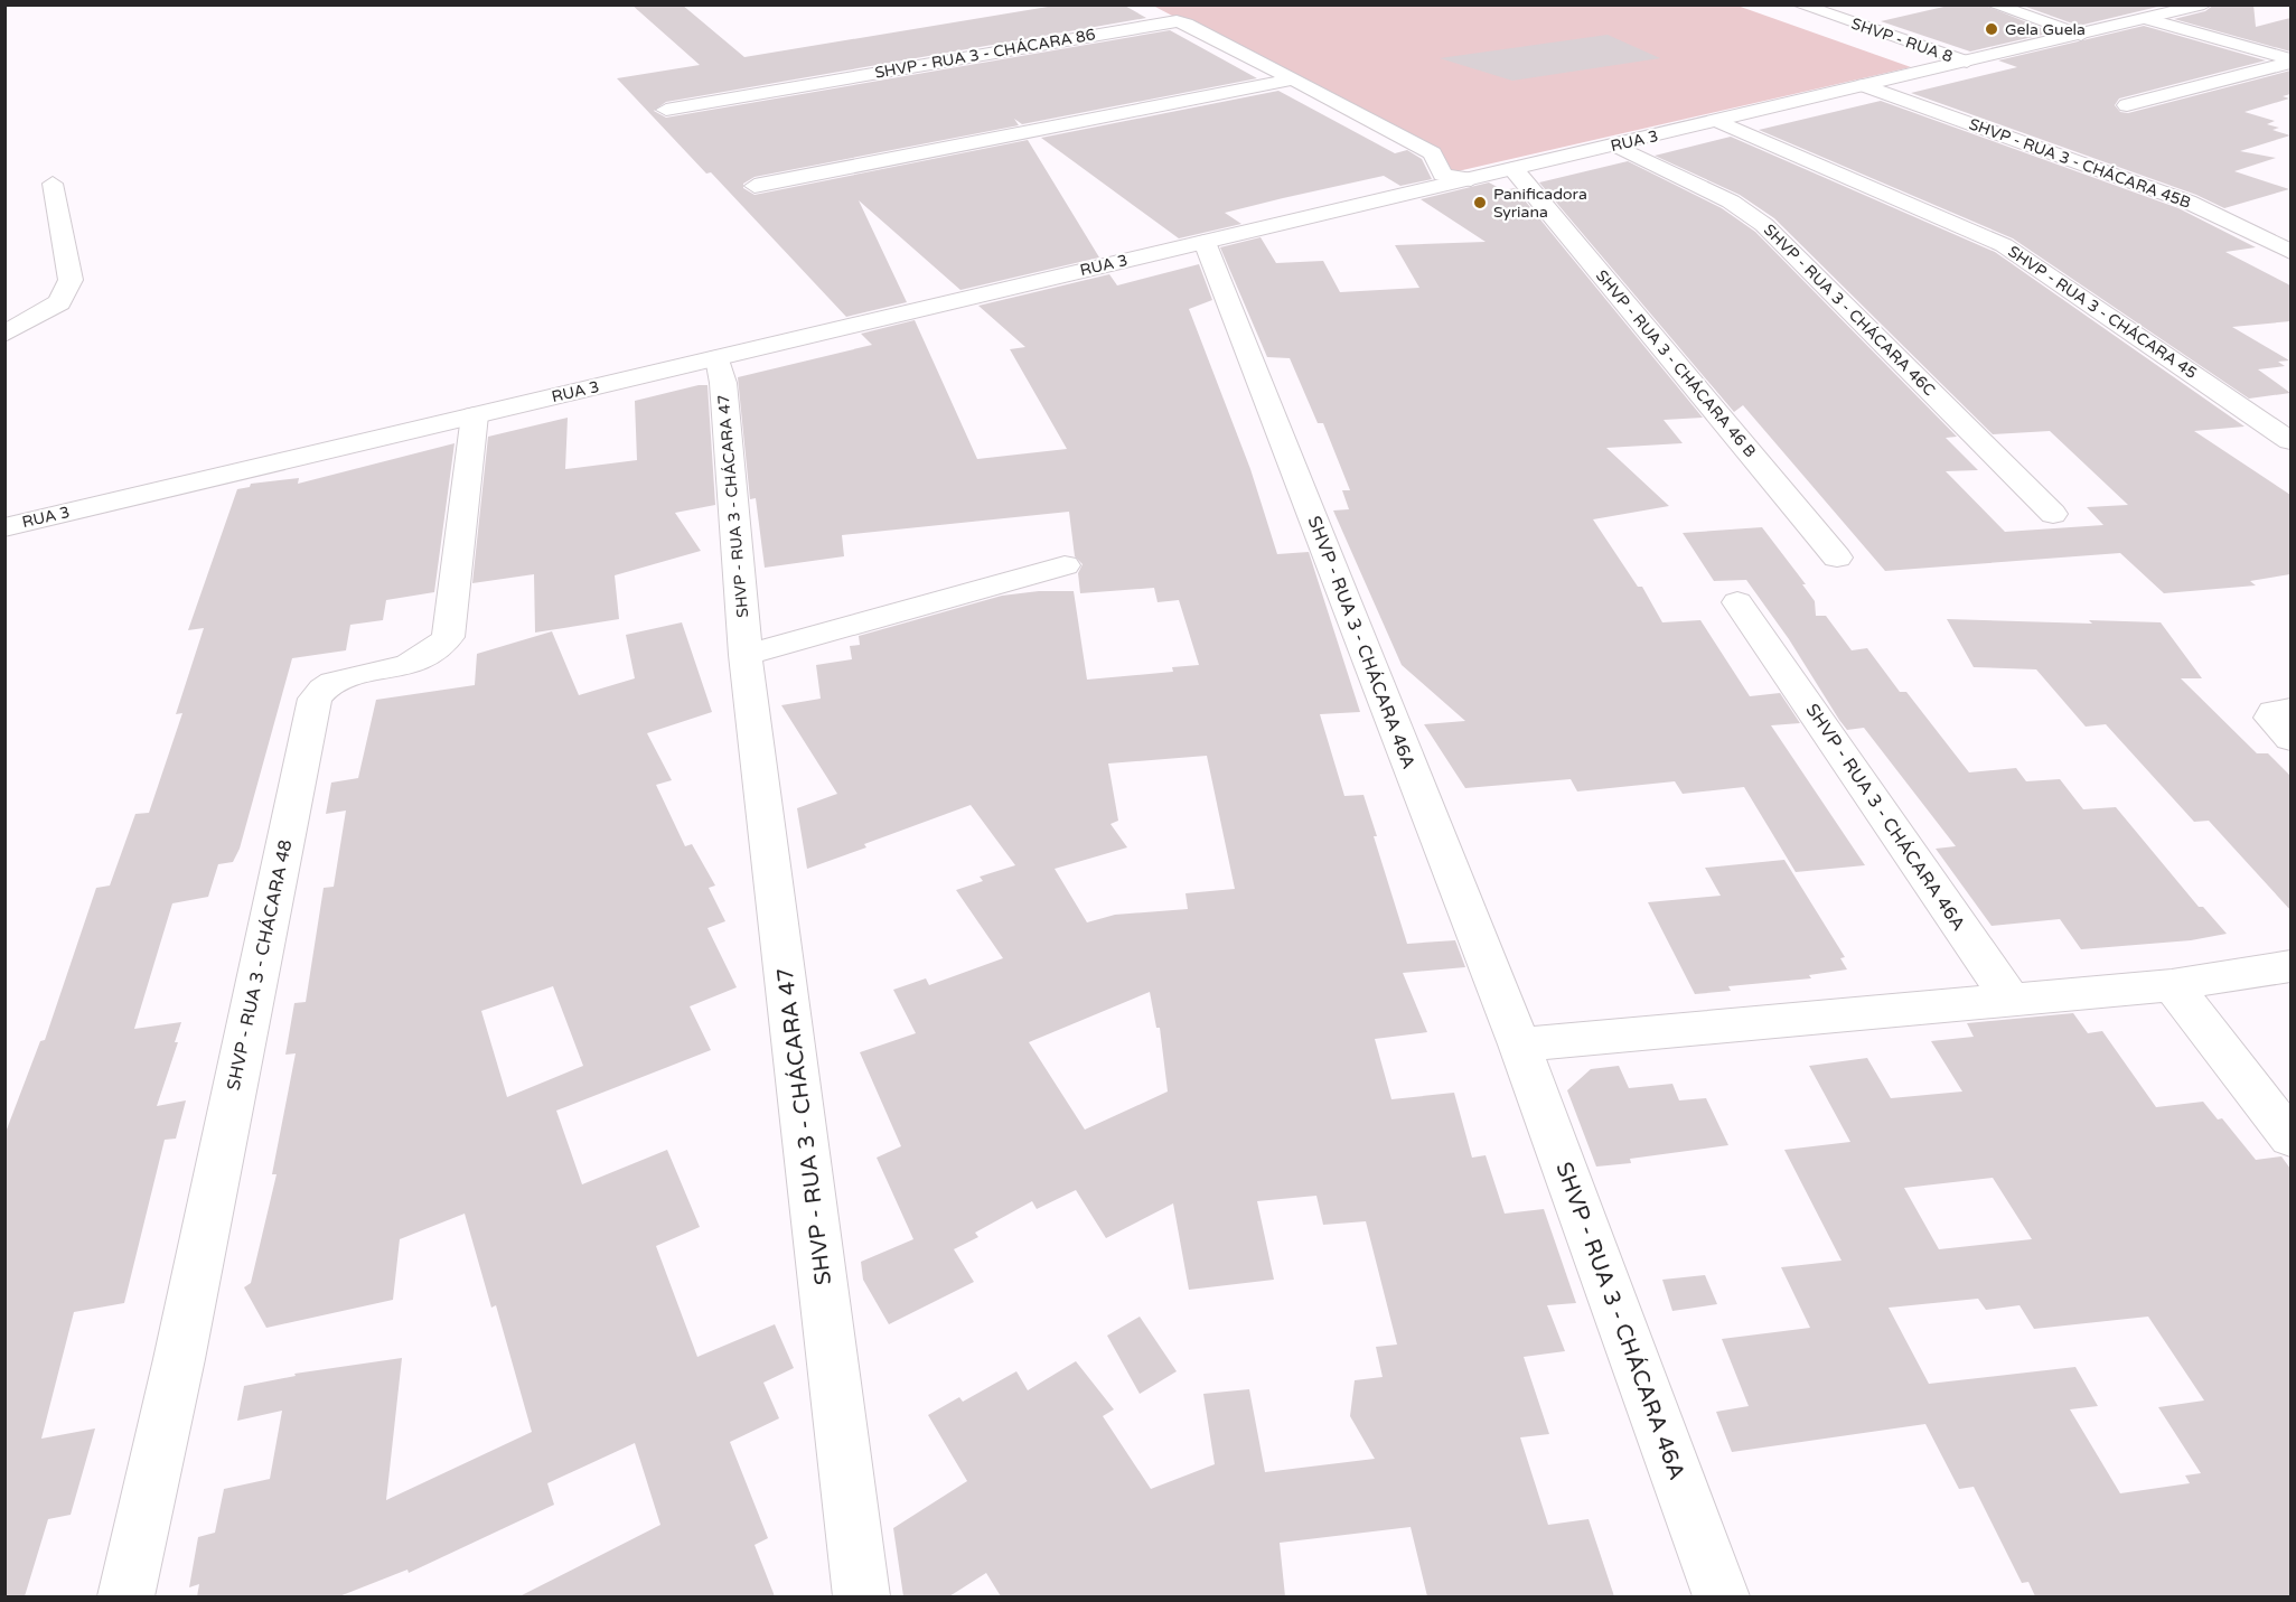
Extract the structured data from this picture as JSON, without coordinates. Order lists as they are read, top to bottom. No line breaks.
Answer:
{"streets":{"street":["SHVP - RUA 8","SHVP - RUA 3 - CHÁCARA 86","RUA 3","SHVP - RUA 3 - CHÁCARA 45B","SHVP - RUA 3 - CHÁCARA 46C","SHVP - RUA 3 - CHÁCARA 45","SHVP - RUA 3 - CHÁCARA 46 B","SHVP - RUA 3 - CHÁCARA 47","SHVP - RUA 3 - CHÁCARA 46A","SHVP - RUA 3 - CHÁCARA 48"]},"crossings":[["SHVP - RUA 8","RUA 3"],["SHVP - RUA 3 - CHÁCARA 86","RUA 3"],["RUA 3","SHVP - RUA 3 - CHÁCARA 45B"],["RUA 3","SHVP - RUA 3 - CHÁCARA 46C"],["RUA 3","SHVP - RUA 3 - CHÁCARA 45"],["RUA 3","SHVP - RUA 3 - CHÁCARA 46 B"],["RUA 3","SHVP - RUA 3 - CHÁCARA 47"],["RUA 3","SHVP - RUA 3 - CHÁCARA 46A"],["RUA 3","SHVP - RUA 3 - CHÁCARA 48"]],"places":["Gela Guela","Panificadora Syriana"]}
